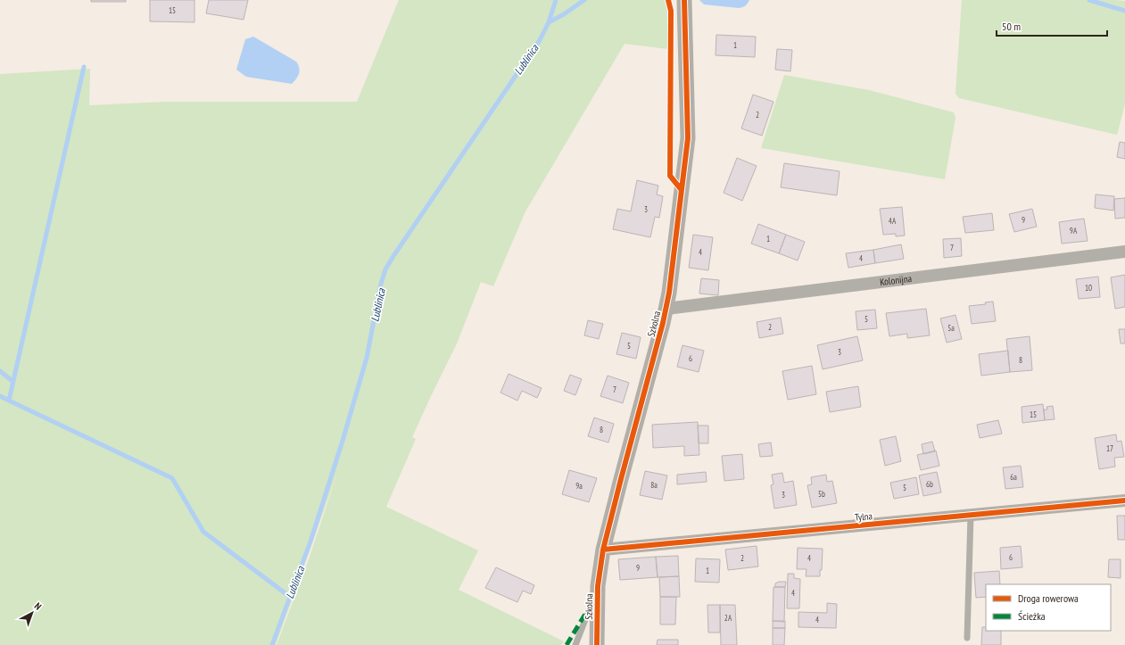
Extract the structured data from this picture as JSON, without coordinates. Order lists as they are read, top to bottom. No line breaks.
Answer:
{"streets":{"street":["Kolonijna","Szkolna","Tylna"]},"crossings":[["Kolonijna","Szkolna"],["Szkolna","Tylna"]],"water":["Lublinica"],"house_numbers":["15","1","2","3","9","4A","9A","1","7","4","4","10","5","2","5a","5","3","6","8","7","15","8","17","6a","6b","8a","9a","5","5b","3","6","2","4","9","1","4","2A","4"],"legend":["Droga rowerowa","Ścieżka"],"scale_bar":"50 m","north":"top right"}
